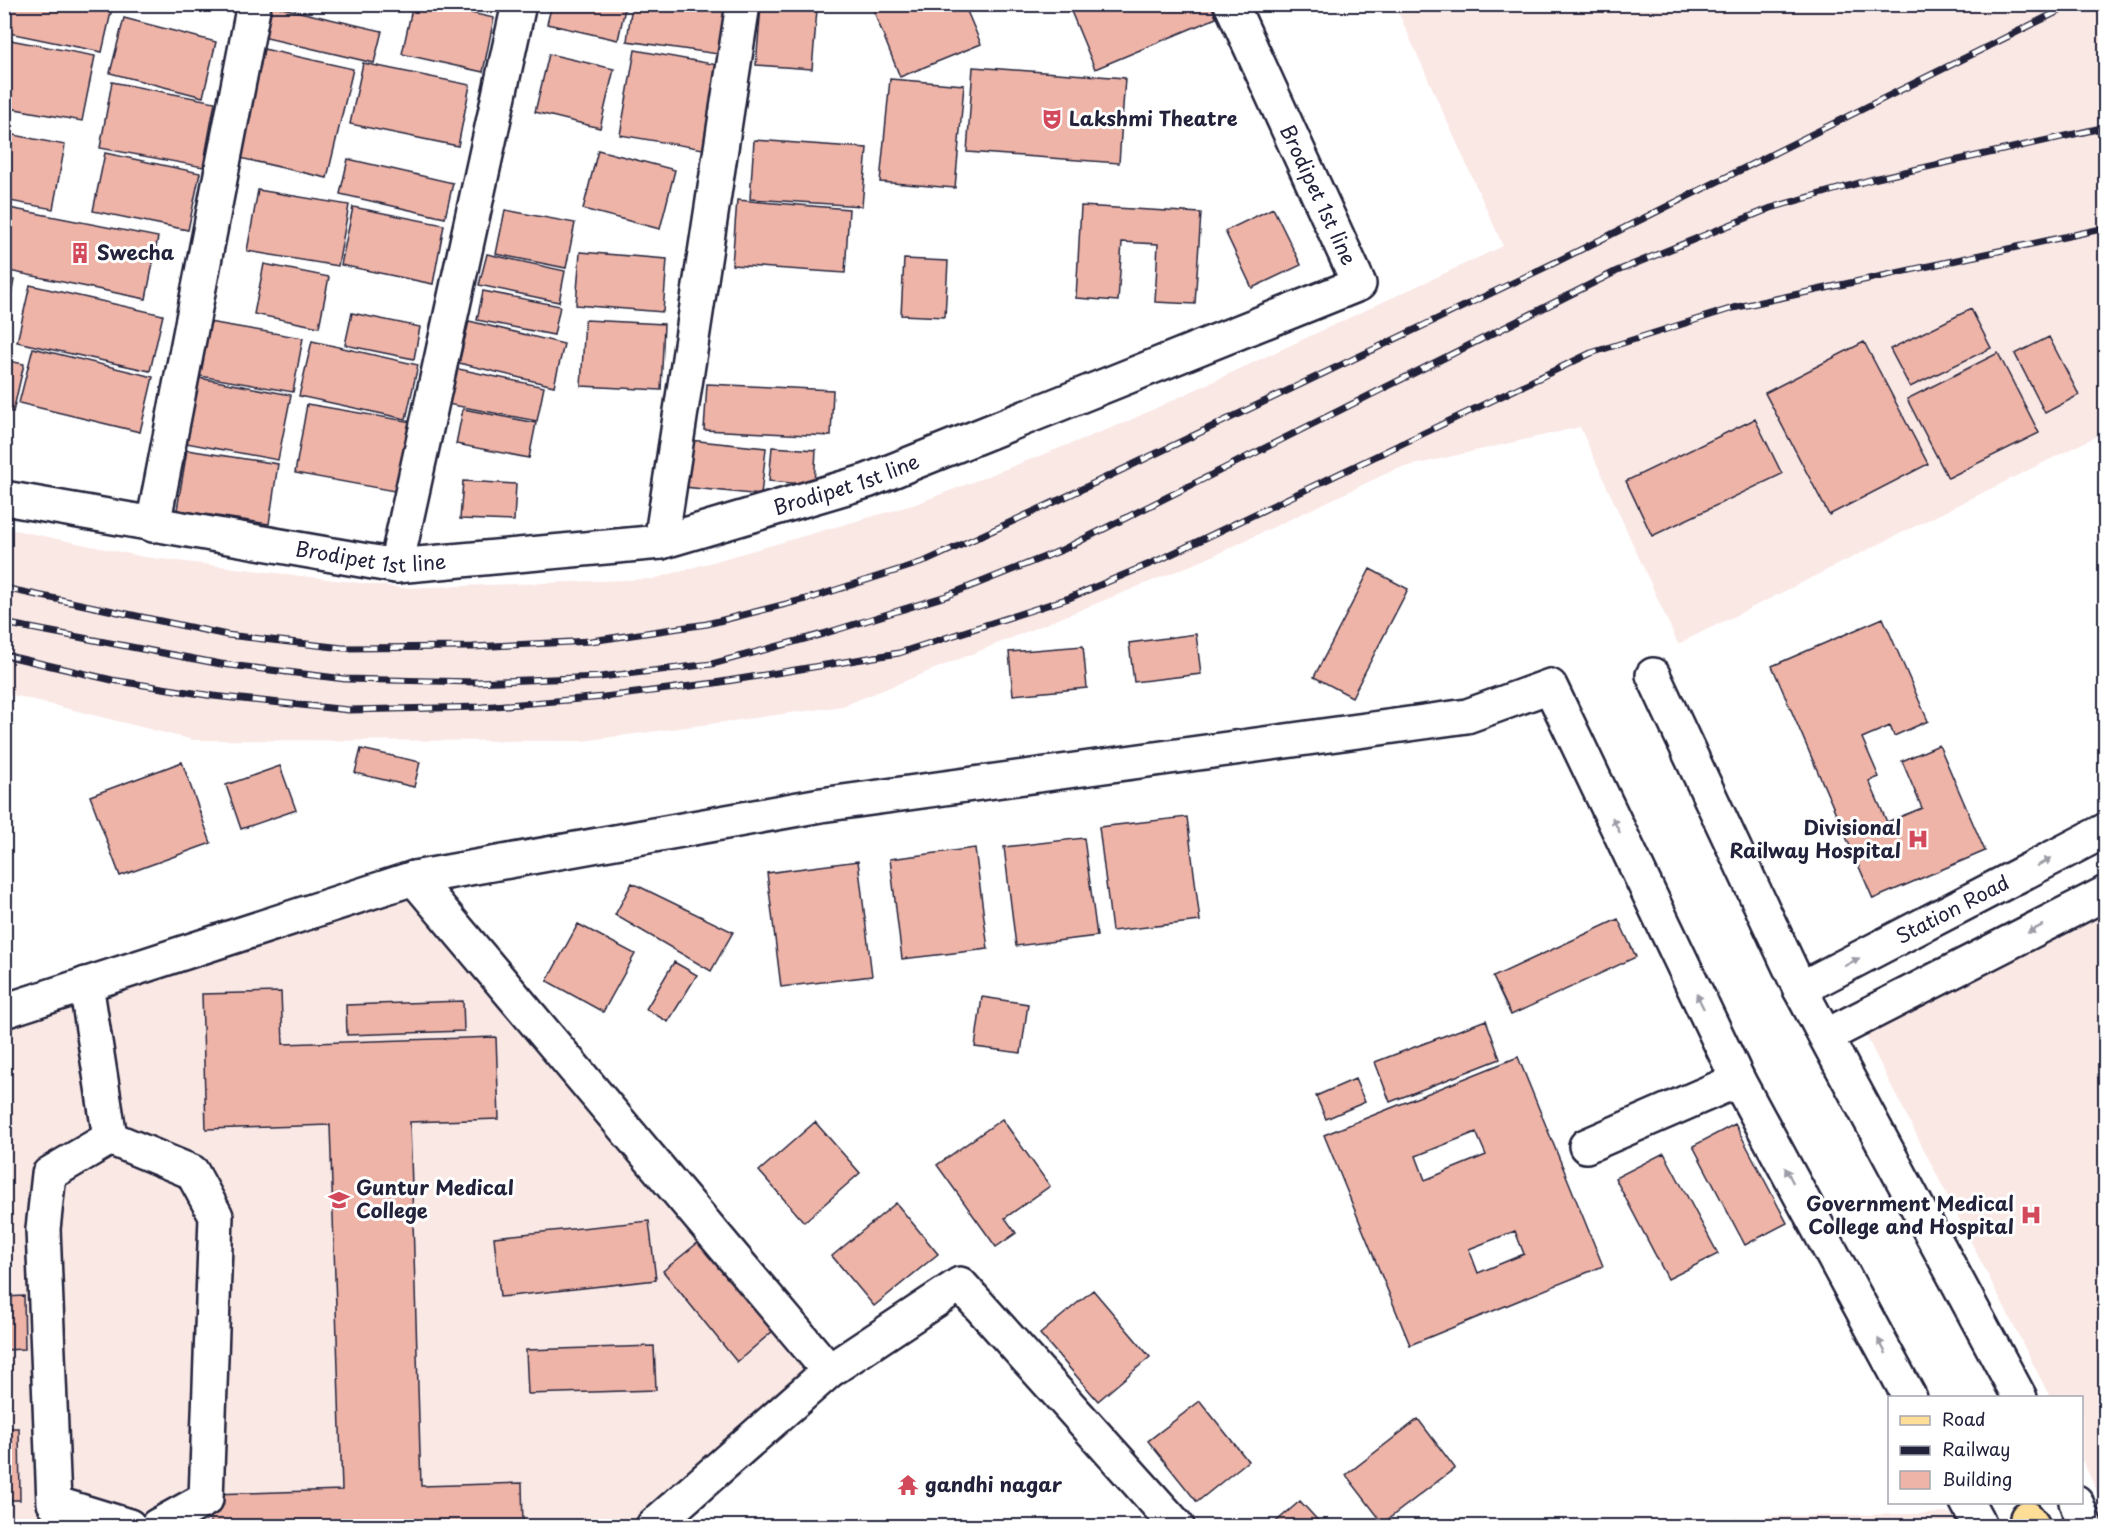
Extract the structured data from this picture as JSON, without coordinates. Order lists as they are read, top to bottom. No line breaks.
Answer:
{"streets":{"street":["Brodipet 1st line","Station Road"]},"places":{"theatre":["Lakshmi Theatre"],"building":["Swecha"],"hospital":["Divisional Railway Hospital","Government Medical College and Hospital"],"school or university":["Guntur Medical College"],"temple":["gandhi nagar"]},"legend":["Road","Railway","Building"]}
